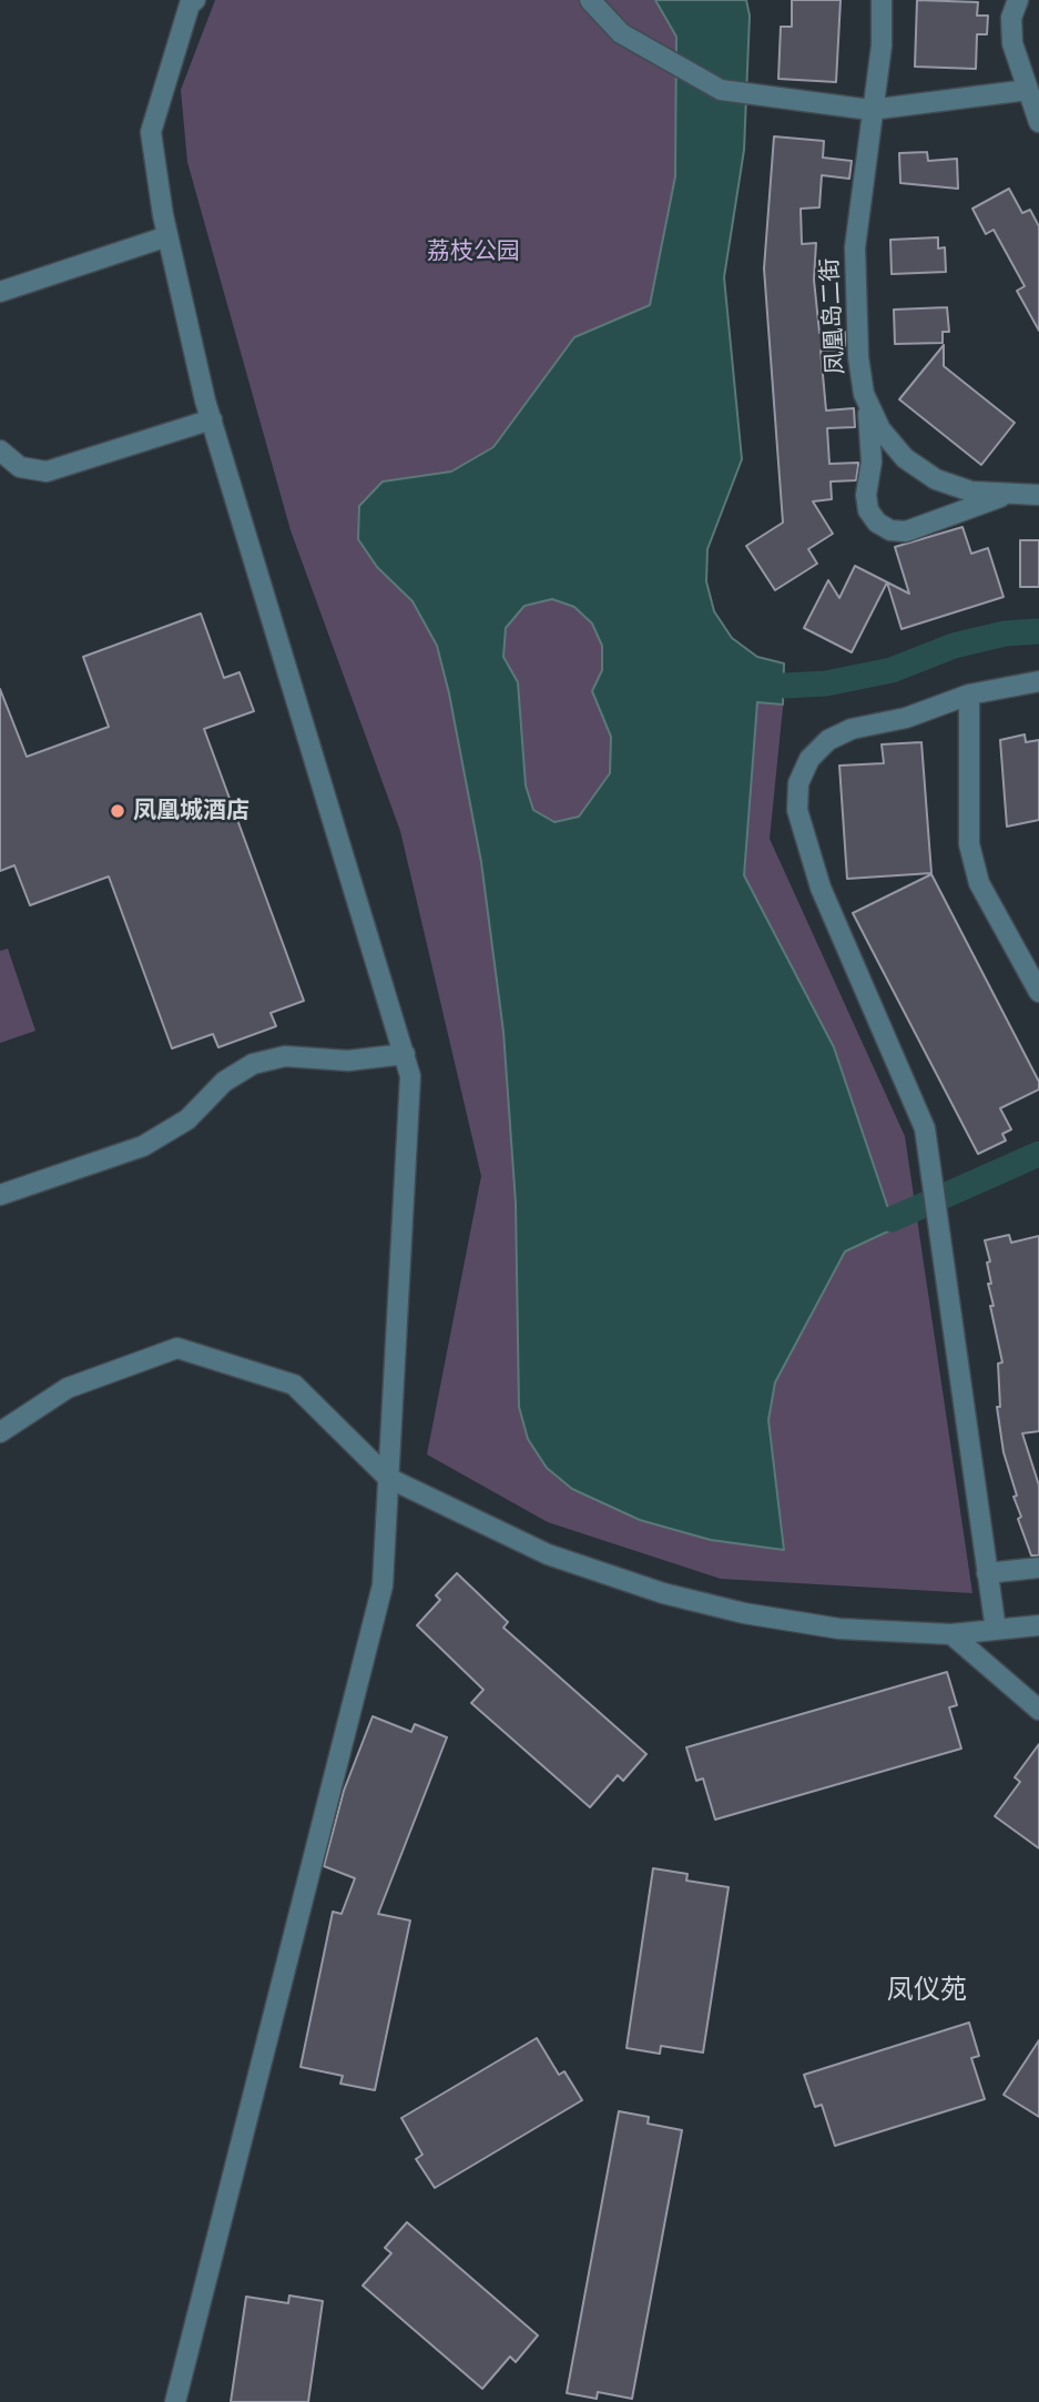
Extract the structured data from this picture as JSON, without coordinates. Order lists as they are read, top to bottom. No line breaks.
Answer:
{"streets":{"street":["凤凰岛二街"]},"districts":["凤仪苑"],"parks":["荔枝公园"],"places":["凤凰城酒店"]}
